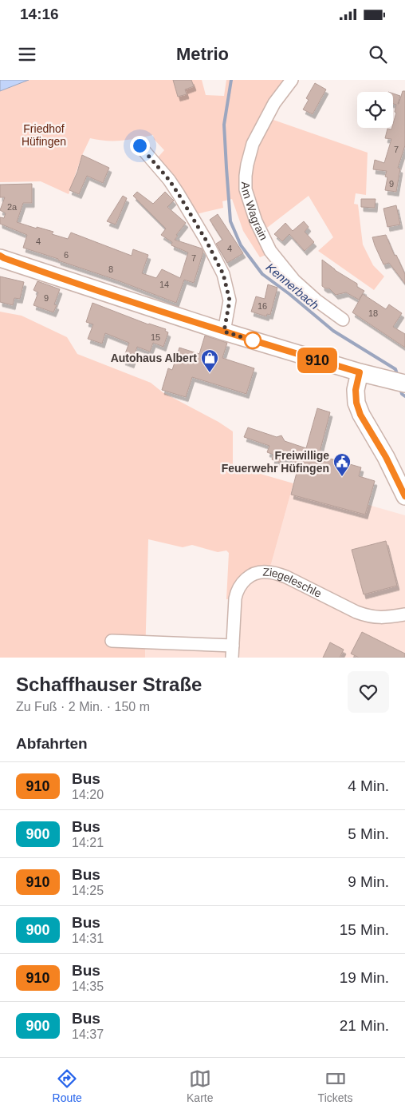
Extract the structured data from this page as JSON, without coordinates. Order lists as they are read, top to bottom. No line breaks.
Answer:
{"streets":{"street":["Am Wagrain","Ziegeleschle"]},"water":["Kennerbach"],"parks":["Friedhof Hüfingen"],"places":{"shop":["Autohaus Albert"],"public building":["Freiwillige Feuerwehr Hüfingen"]},"lines":["bus line 910"],"house_numbers":["7","9","2a","4","4","6","7","8","14","9","16","18","15"],"page":{"status":"14:16","header":"Metrio","on_map":"910","heading":[["Schaffhauser Straße","Zu Fuß · 2 Min. · 150 m"],"Abfahrten"],"list":[{"mark":"910","name":"Bus","note":"14:20","value":"4 Min."},{"mark":"900","name":"Bus","note":"14:21","value":"5 Min."},{"mark":"910","name":"Bus","note":"14:25","value":"9 Min."},{"mark":"900","name":"Bus","note":"14:31","value":"15 Min."},{"mark":"910","name":"Bus","note":"14:35","value":"19 Min."},{"mark":"900","name":"Bus","note":"14:37","value":"21 Min."}],"tabs":["Route","Karte","Tickets"]}}
